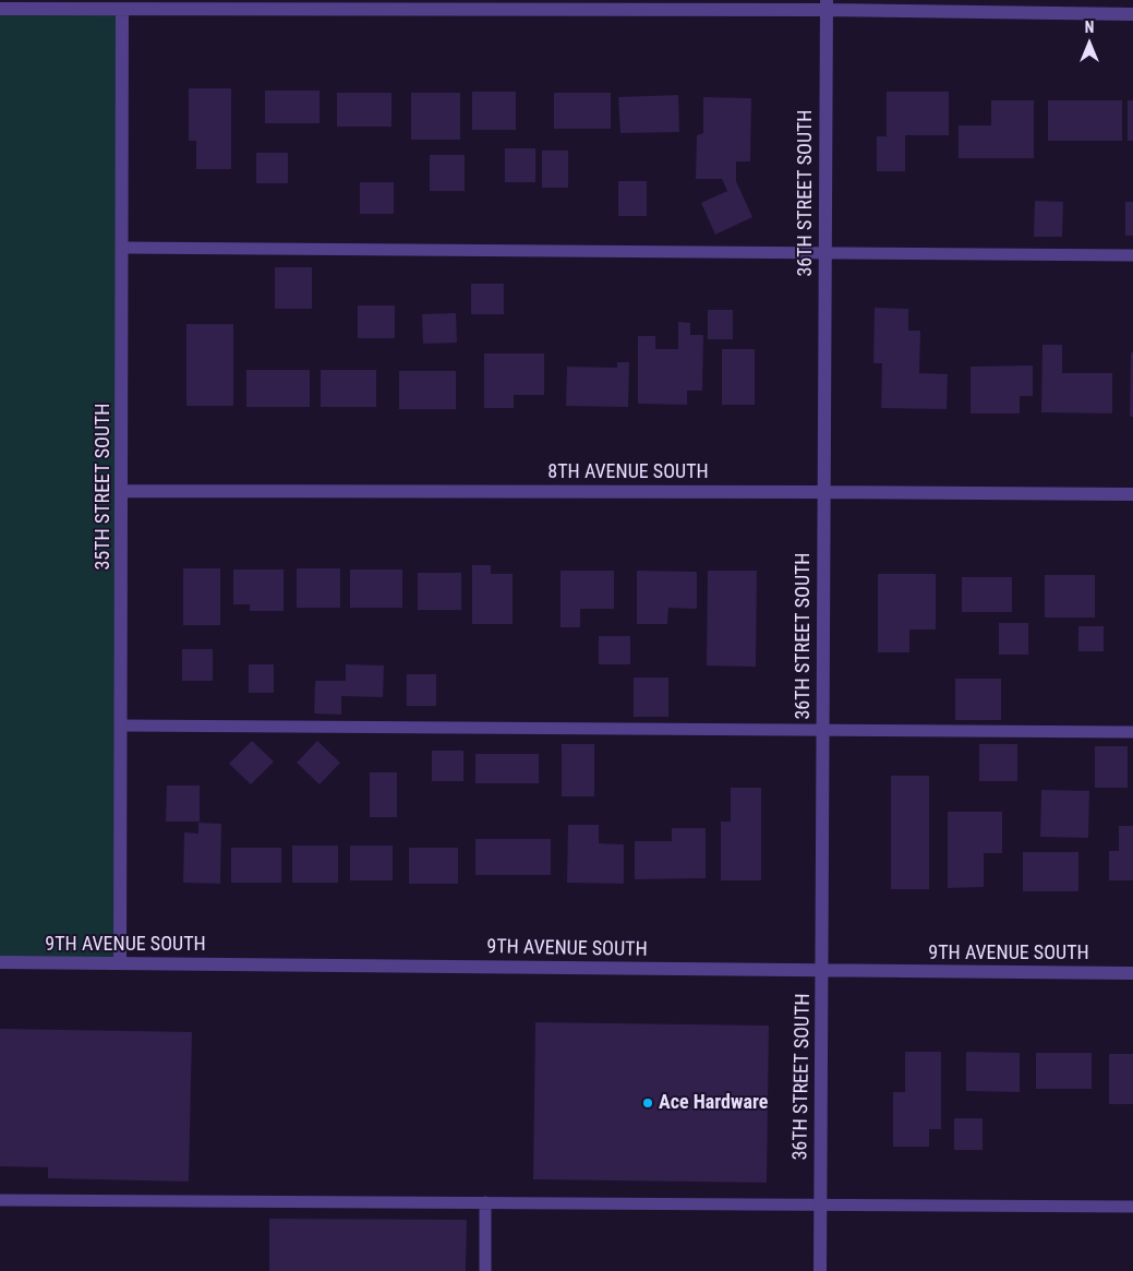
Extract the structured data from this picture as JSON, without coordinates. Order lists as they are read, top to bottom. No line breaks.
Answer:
{"streets":{"street":["36TH STREET SOUTH","8TH AVENUE SOUTH","35TH STREET SOUTH","9TH AVENUE SOUTH"]},"crossings":[["36TH STREET SOUTH","8TH AVENUE SOUTH"],["36TH STREET SOUTH","9TH AVENUE SOUTH"],["8TH AVENUE SOUTH","35TH STREET SOUTH"],["35TH STREET SOUTH","9TH AVENUE SOUTH"]],"places":["Ace Hardware"],"north":"top"}
